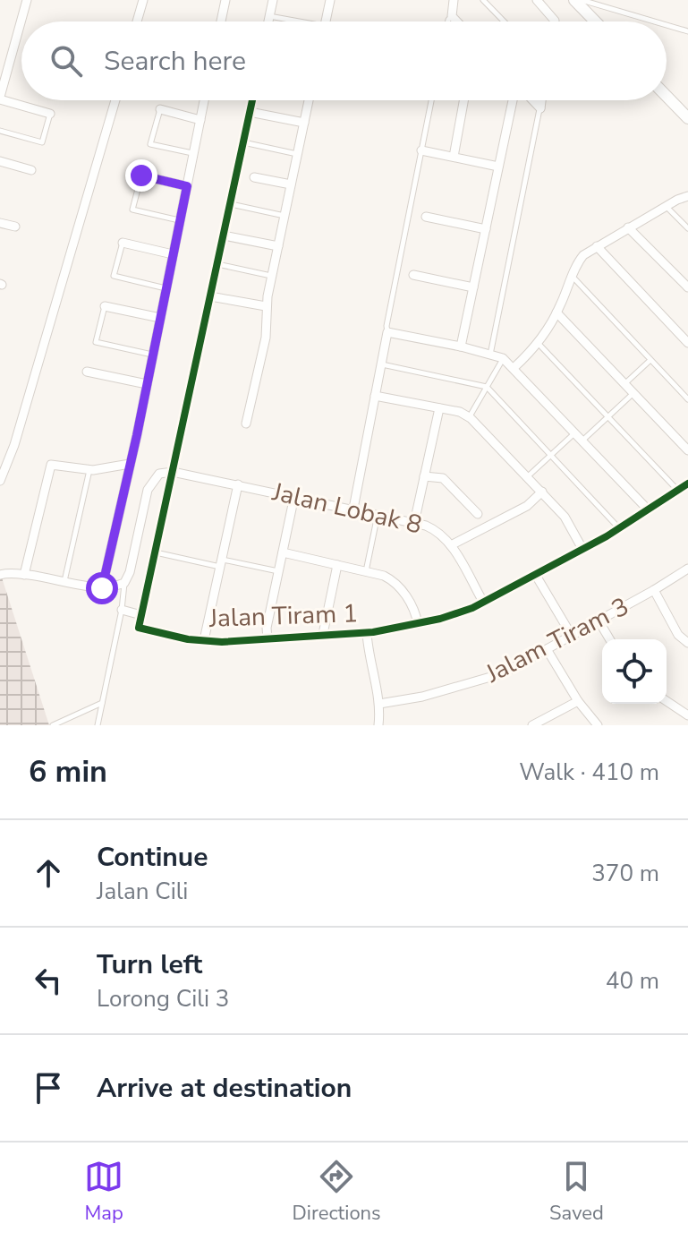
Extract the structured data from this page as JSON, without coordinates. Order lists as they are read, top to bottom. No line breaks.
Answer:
{"streets":{"street":["Jalan Lobak 8","Jalan Tiram 1","Jalam Tiram 3"]},"crossings":[["Jalan Lobak 8","Jalan Tiram 1"]],"page":{"search":"Search here","heading":["6 min","Walk · 410 m"],"list":[["Continue","Jalan Cili","370 m"],["Turn left","Lorong Cili 3","40 m"],"Arrive at destination"],"nav":["Map","Directions","Saved"]}}
